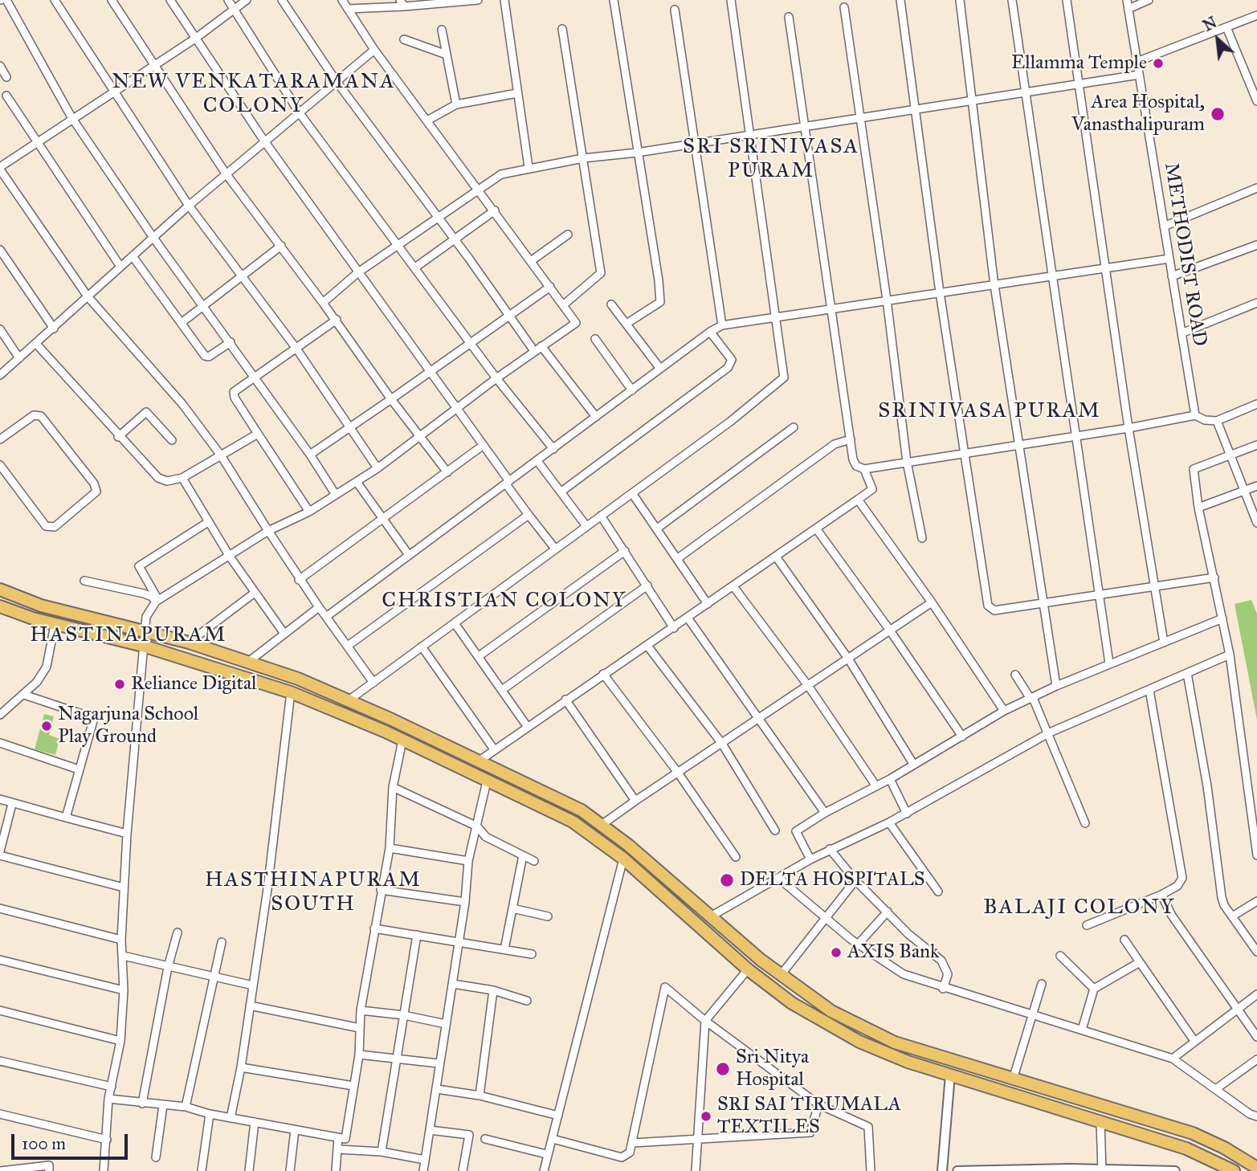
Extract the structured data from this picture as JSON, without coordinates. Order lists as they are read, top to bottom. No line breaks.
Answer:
{"streets":{"street":["METHODIST ROAD"]},"districts":["NEW VENKATARAMANA COLONY","SRI SRINIVASA PURAM","SRINIVASA PURAM","CHRISTIAN COLONY","HASTINAPURAM","HASTHINAPURAM SOUTH","BALAJI COLONY"],"places":["Ellamma Temple","Area Hospital, Vanasthalipuram","Reliance Digital","Nagarjuna School Play Ground","DELTA HOSPITALS","AXIS Bank","Sri Nitya Hospital","SRI SAI TIRUMALA TEXTILES"],"scale_bar":"100 m","north":"top left"}
